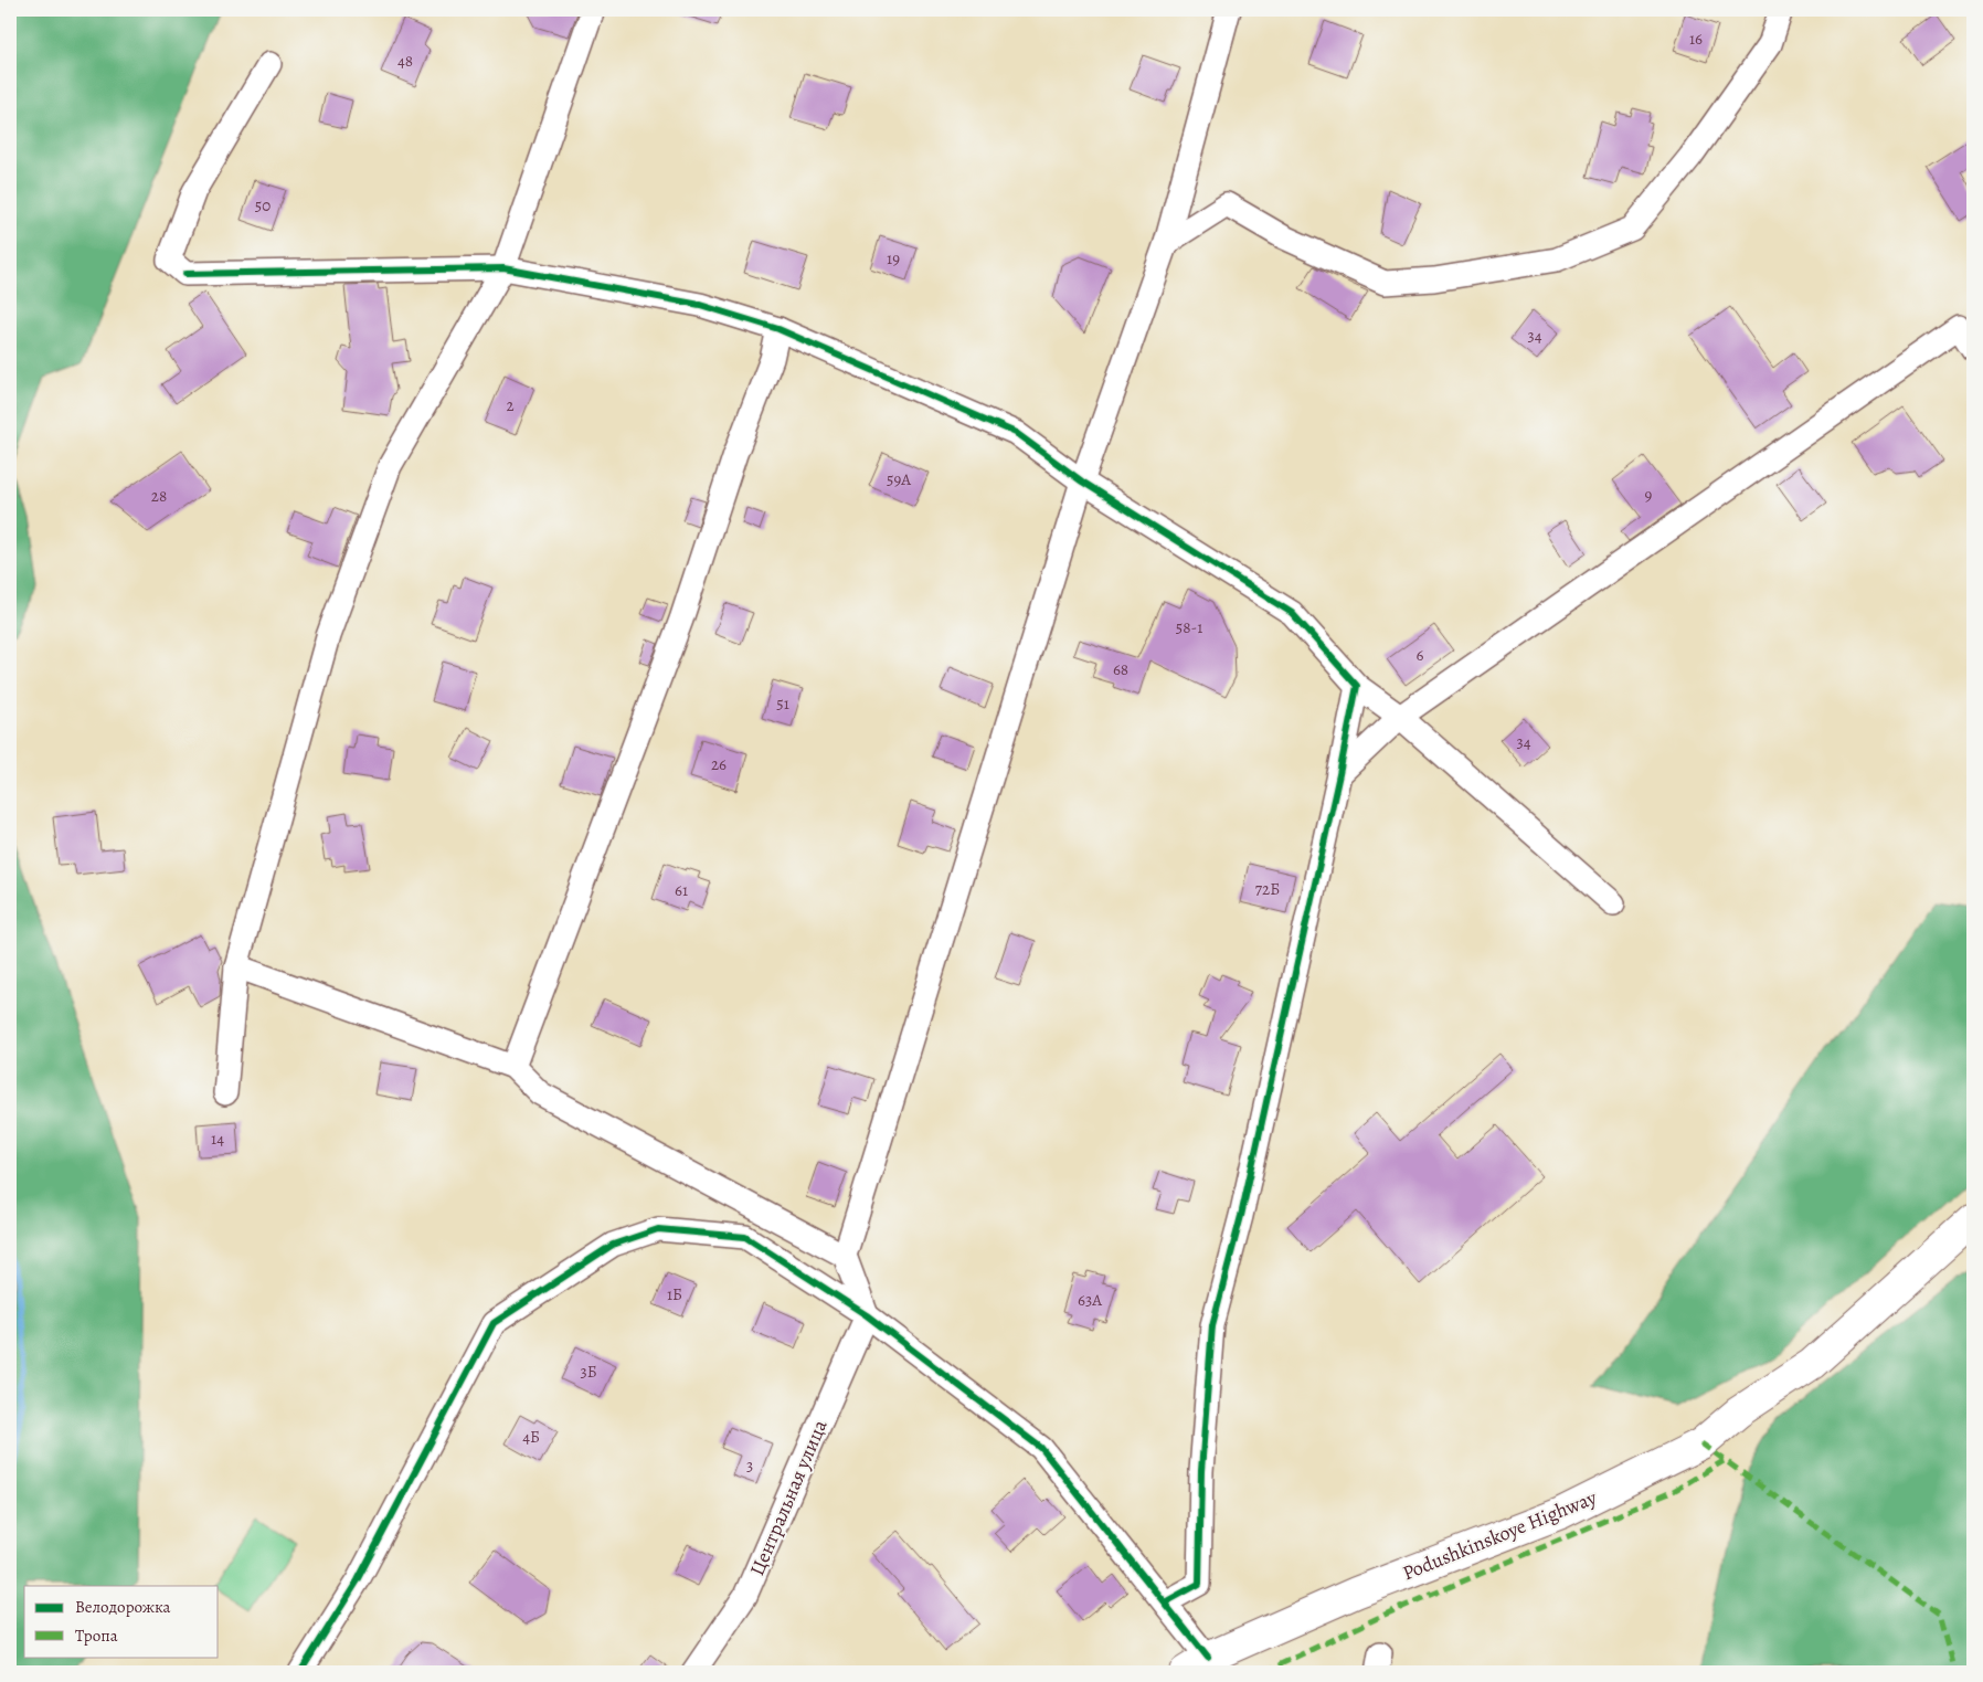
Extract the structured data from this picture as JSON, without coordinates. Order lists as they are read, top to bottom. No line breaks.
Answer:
{"streets":{"main road":["Podushkinskoye Highway"],"street":["Центральная улица"]},"house_numbers":["16","48","50","19","34","2","59А","9","28","58-1","6","68","51","34","26","72Б","61","14","1Б","63А","3Б","4Б","3"],"legend":["Велодорожка","Тропа"]}
